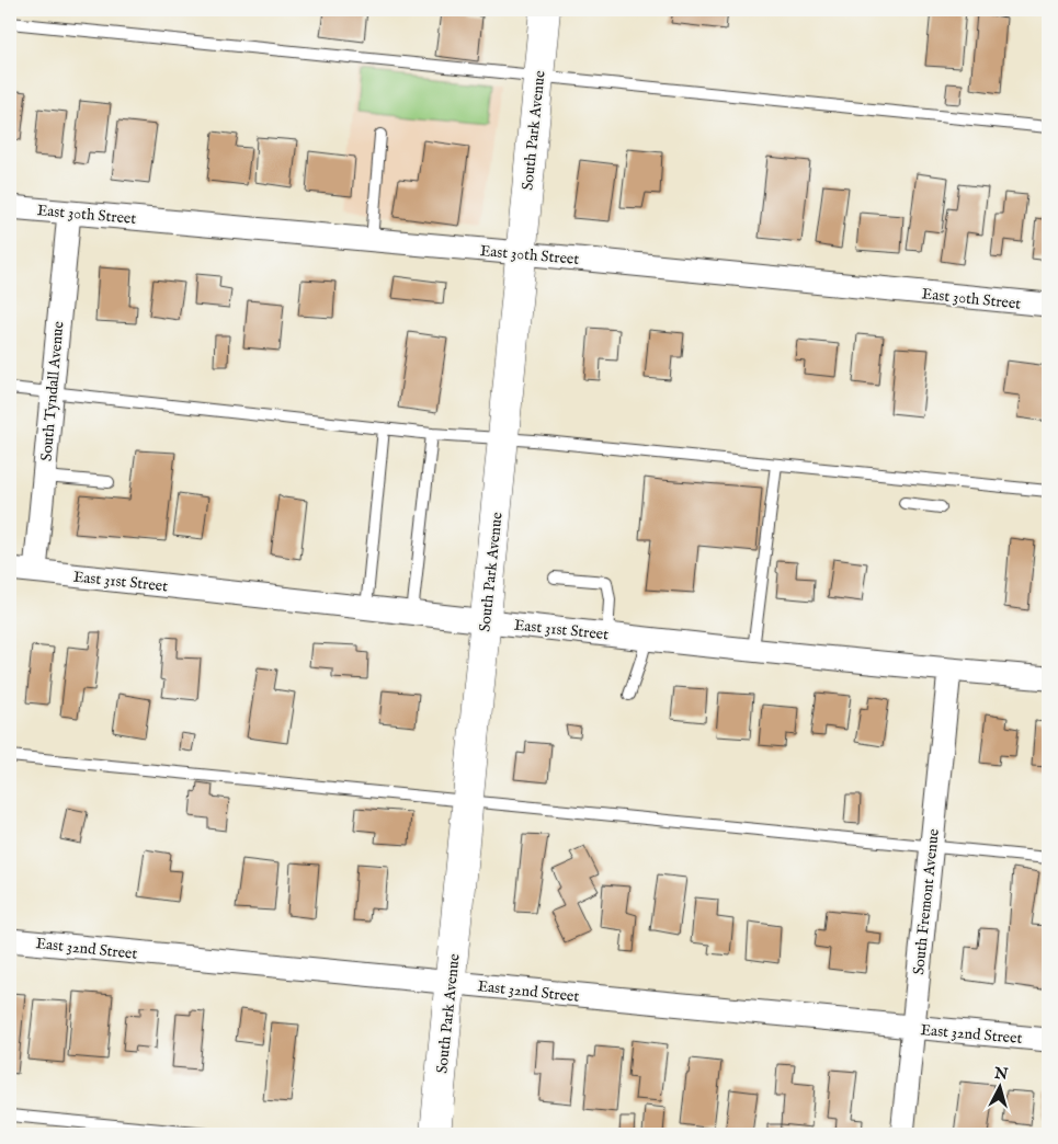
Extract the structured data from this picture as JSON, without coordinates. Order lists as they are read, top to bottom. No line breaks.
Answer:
{"streets":{"main road":["South Park Avenue"],"street":["East 30th Street","South Tyndall Avenue","East 31st Street","South Fremont Avenue","East 32nd Street"]},"crossings":[["South Park Avenue","East 30th Street"],["South Park Avenue","East 31st Street"],["South Park Avenue","East 32nd Street"],["East 30th Street","South Tyndall Avenue"],["South Tyndall Avenue","East 31st Street"],["East 31st Street","South Fremont Avenue"],["South Fremont Avenue","East 32nd Street"]],"north":"top"}
